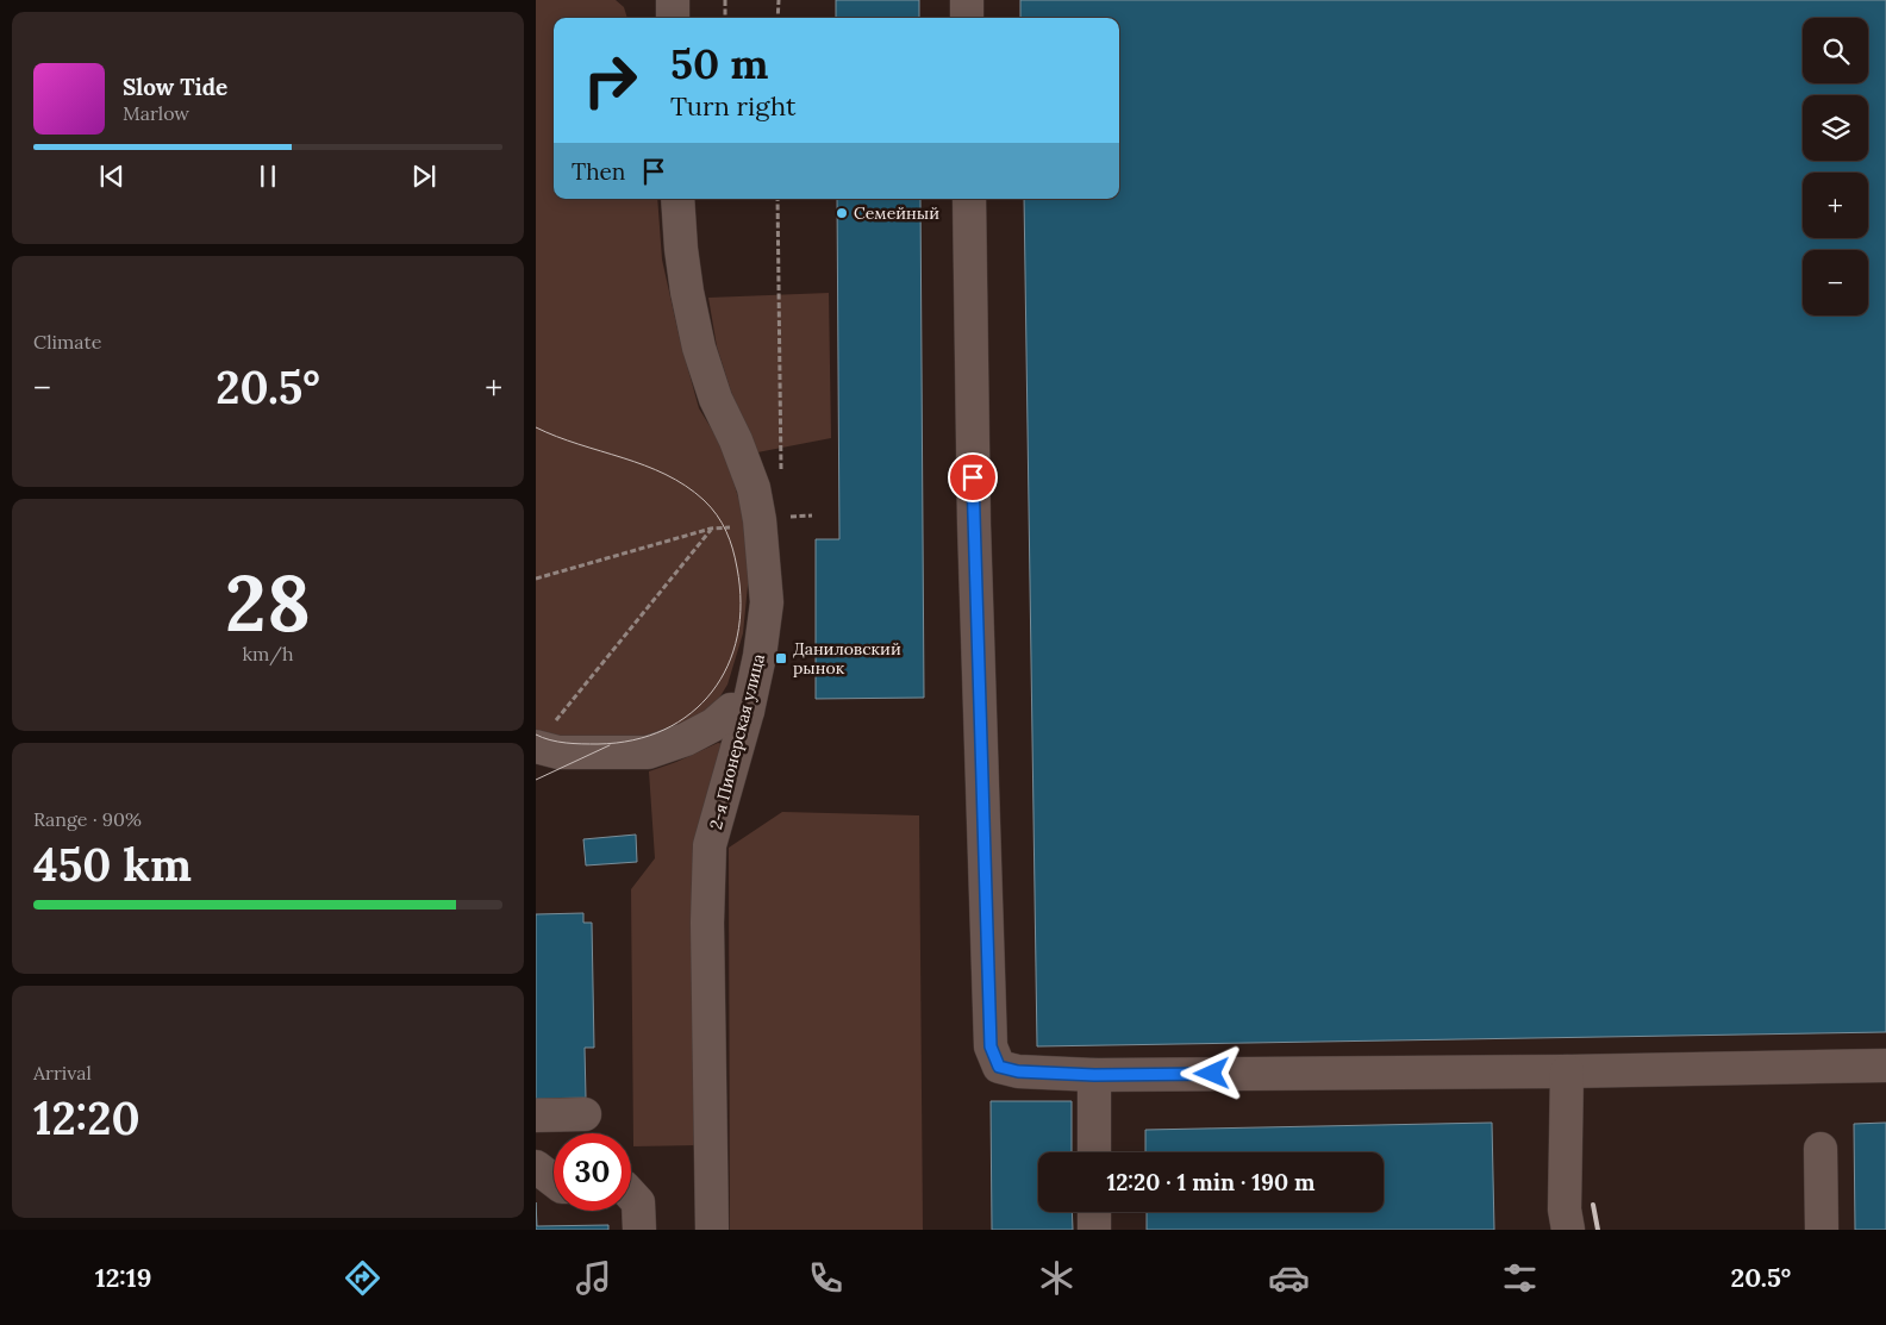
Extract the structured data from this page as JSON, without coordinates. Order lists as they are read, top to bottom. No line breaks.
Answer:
{"streets":{"street":["2-я Пионерская улица"]},"places":{"other":["Семейный"],"transit":["Даниловский рынок"]},"page":{"map_buttons":["+","−"],"turn":["50 m","Turn right"],"song":["Slow Tide","Marlow"],"then":"Then","tile":["Climate",["28","km/h"],["Range · 90%","450 km"],["Arrival","12:20"]],"heat":["−","20.5°","+"],"limit":"30","trip":"12:20 · 1 min · 190 m","tabs":["12:19","20.5°"]}}
